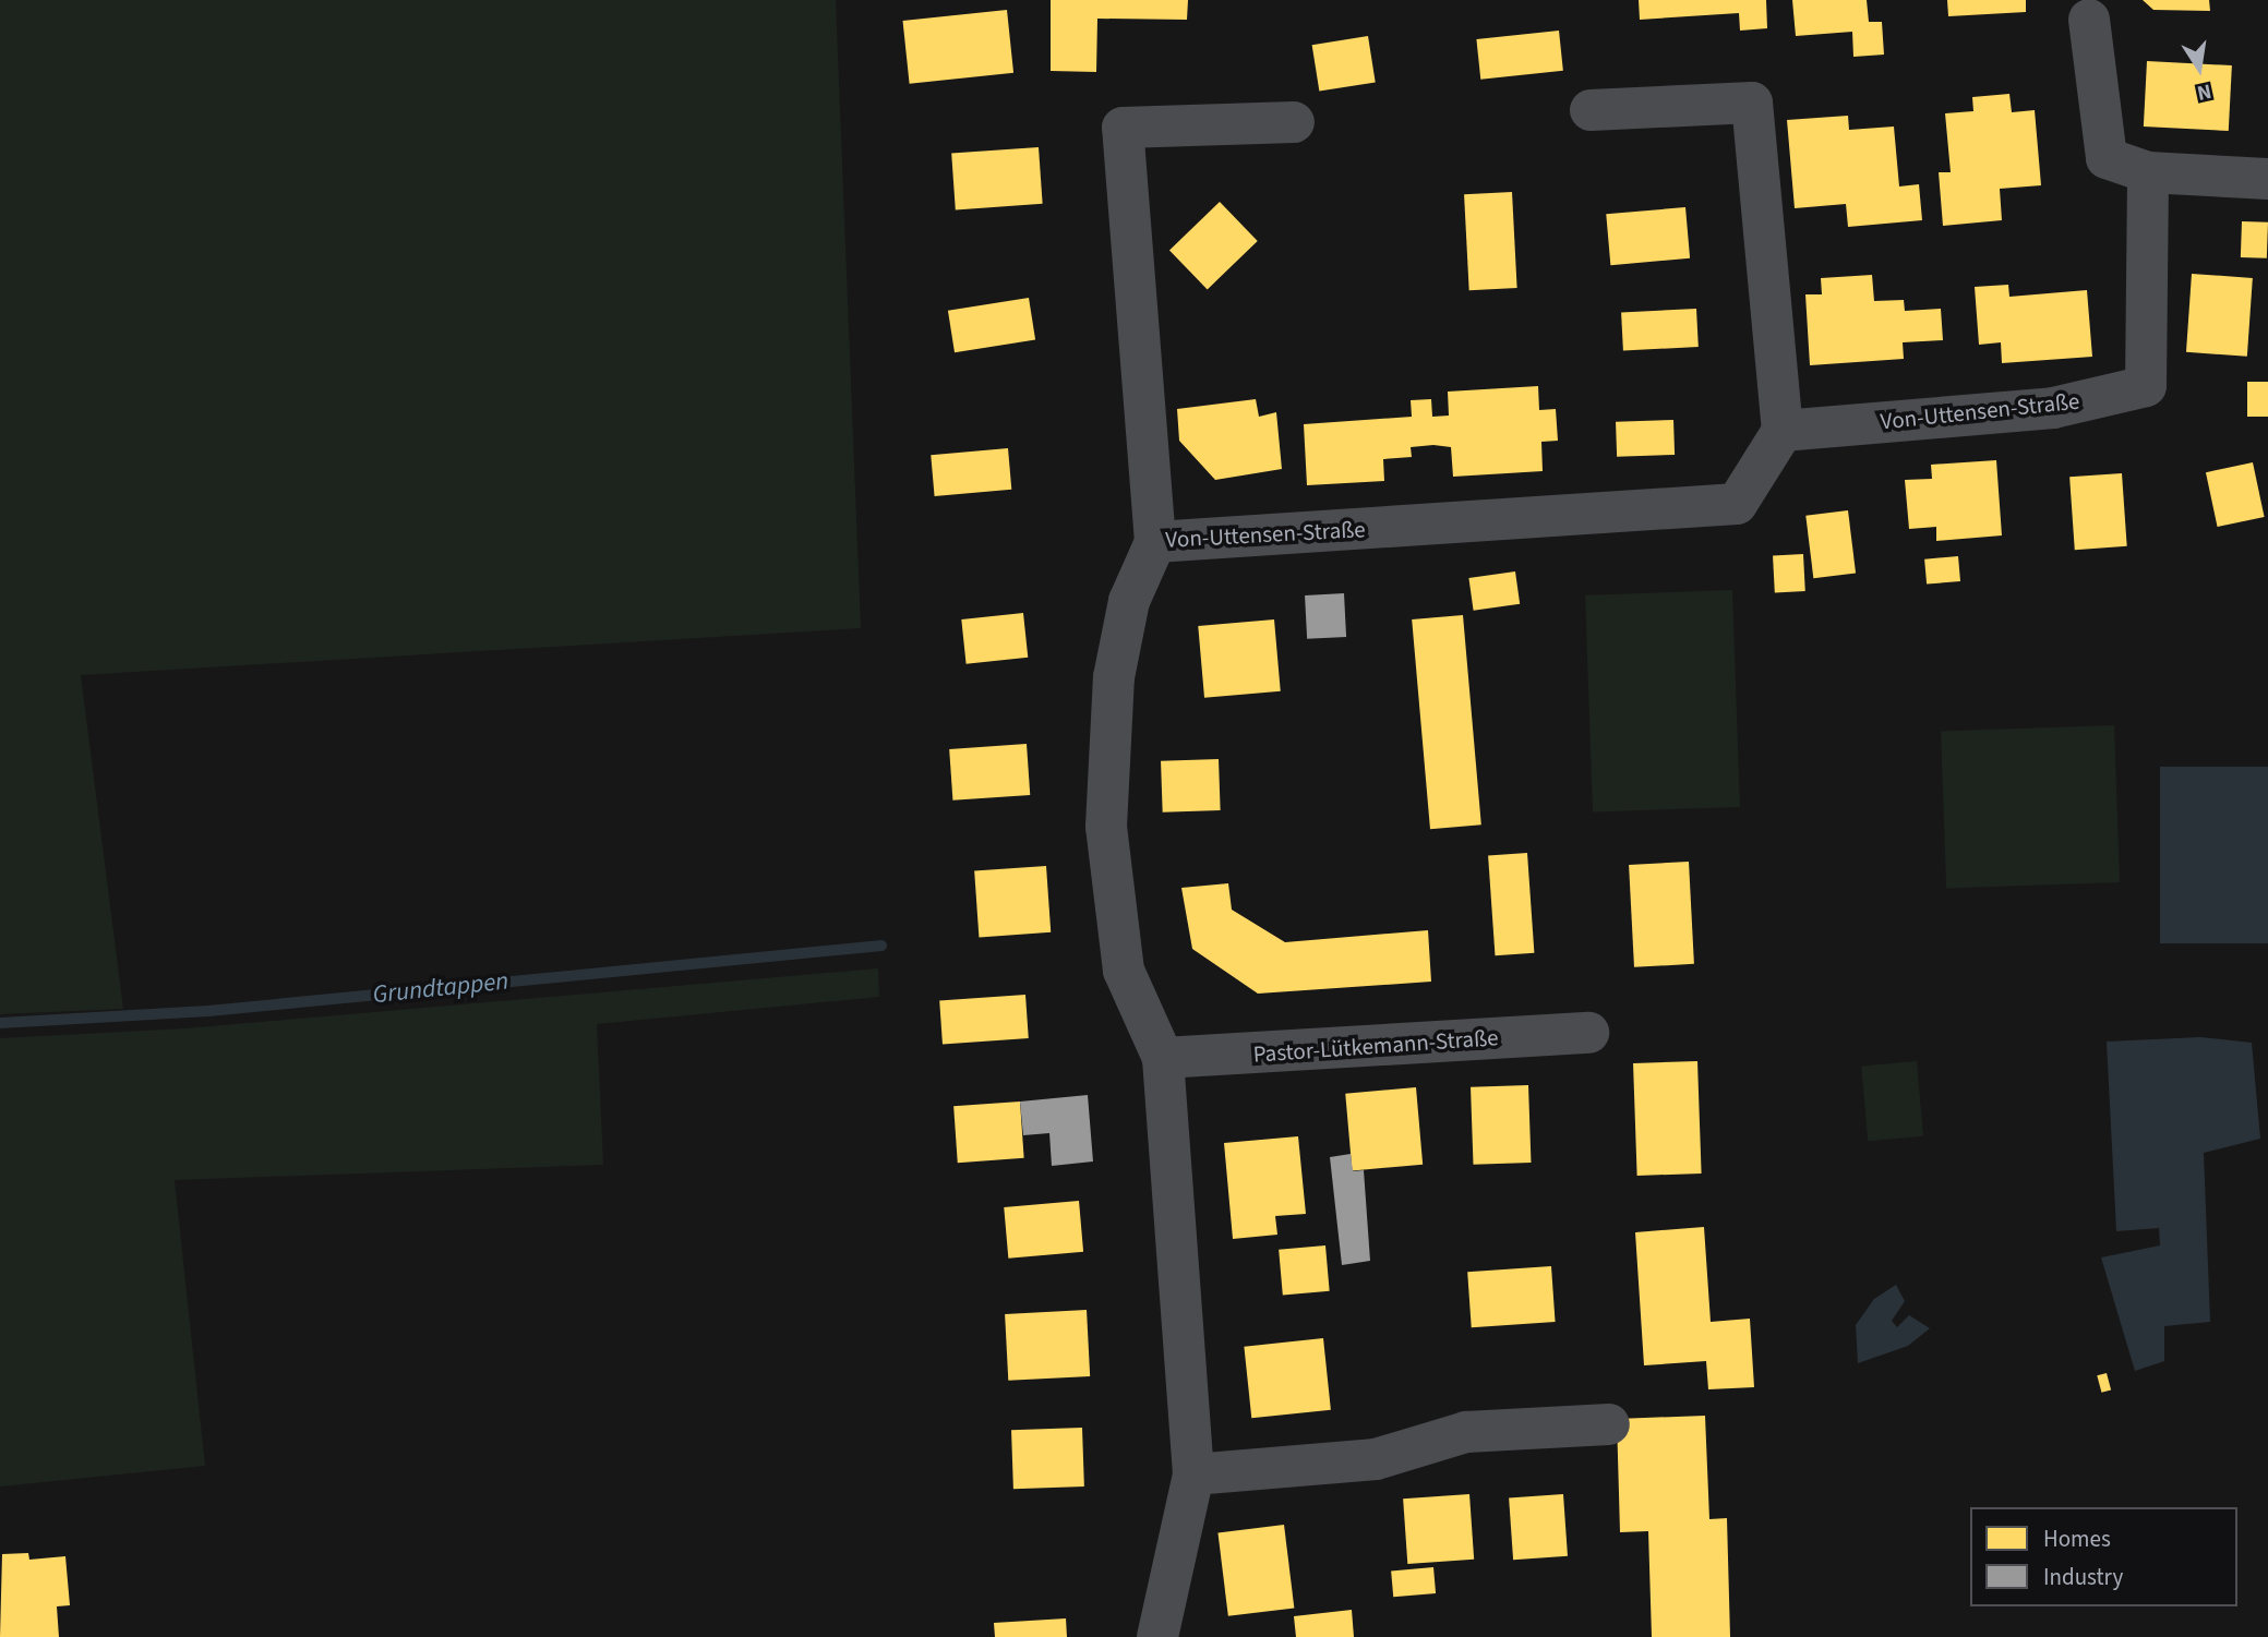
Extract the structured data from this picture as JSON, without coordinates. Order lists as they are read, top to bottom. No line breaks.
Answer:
{"streets":{"street":["Von-Uttensen-Straße","Pastor-Lütkemann-Straße"]},"water":["Grundtappen"],"legend":["Homes","Industry"],"north":"bottom"}
